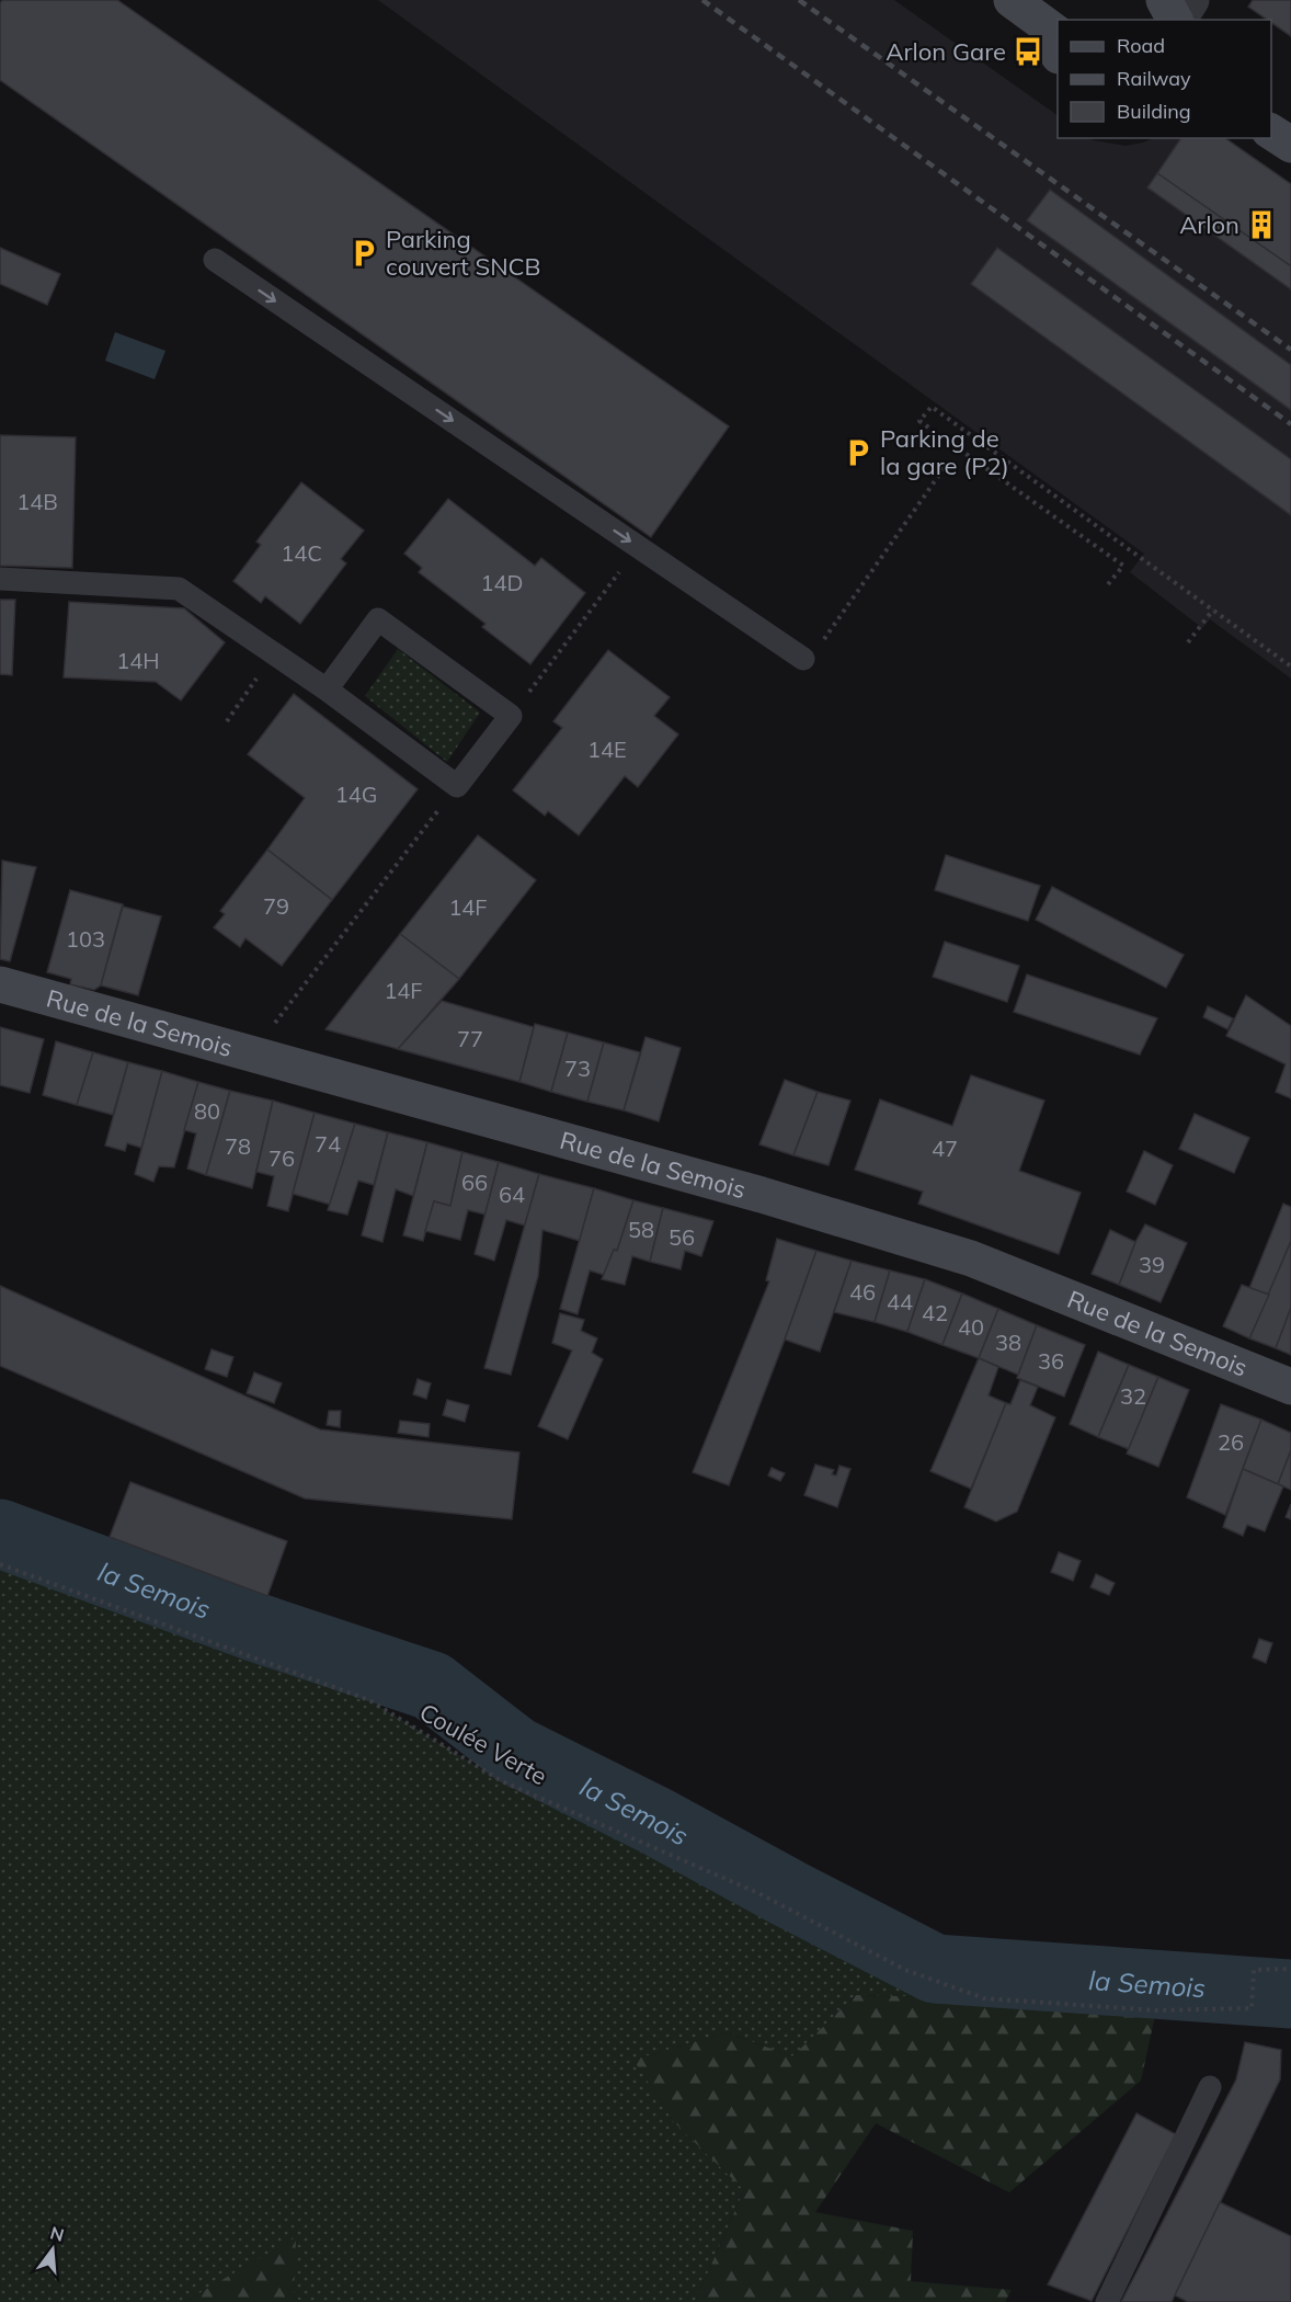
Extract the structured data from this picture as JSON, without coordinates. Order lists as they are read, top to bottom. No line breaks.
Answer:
{"streets":{"main road":["Rue de la Semois"],"path":["Coulée Verte"]},"water":["la Semois"],"places":{"bus stop":["Arlon Gare"],"building":["Arlon"],"parking":["Parking couvert SNCB","Parking de la gare (P2)"]},"house_numbers":["14B","14C","14D","14H","14E","14G","79","14F","103","14F","77","73","80","74","78","47","76","66","64","58","56","39","46","44","42","40","38","36","32","26"],"legend":["Road","Railway","Building"],"north":"top"}
